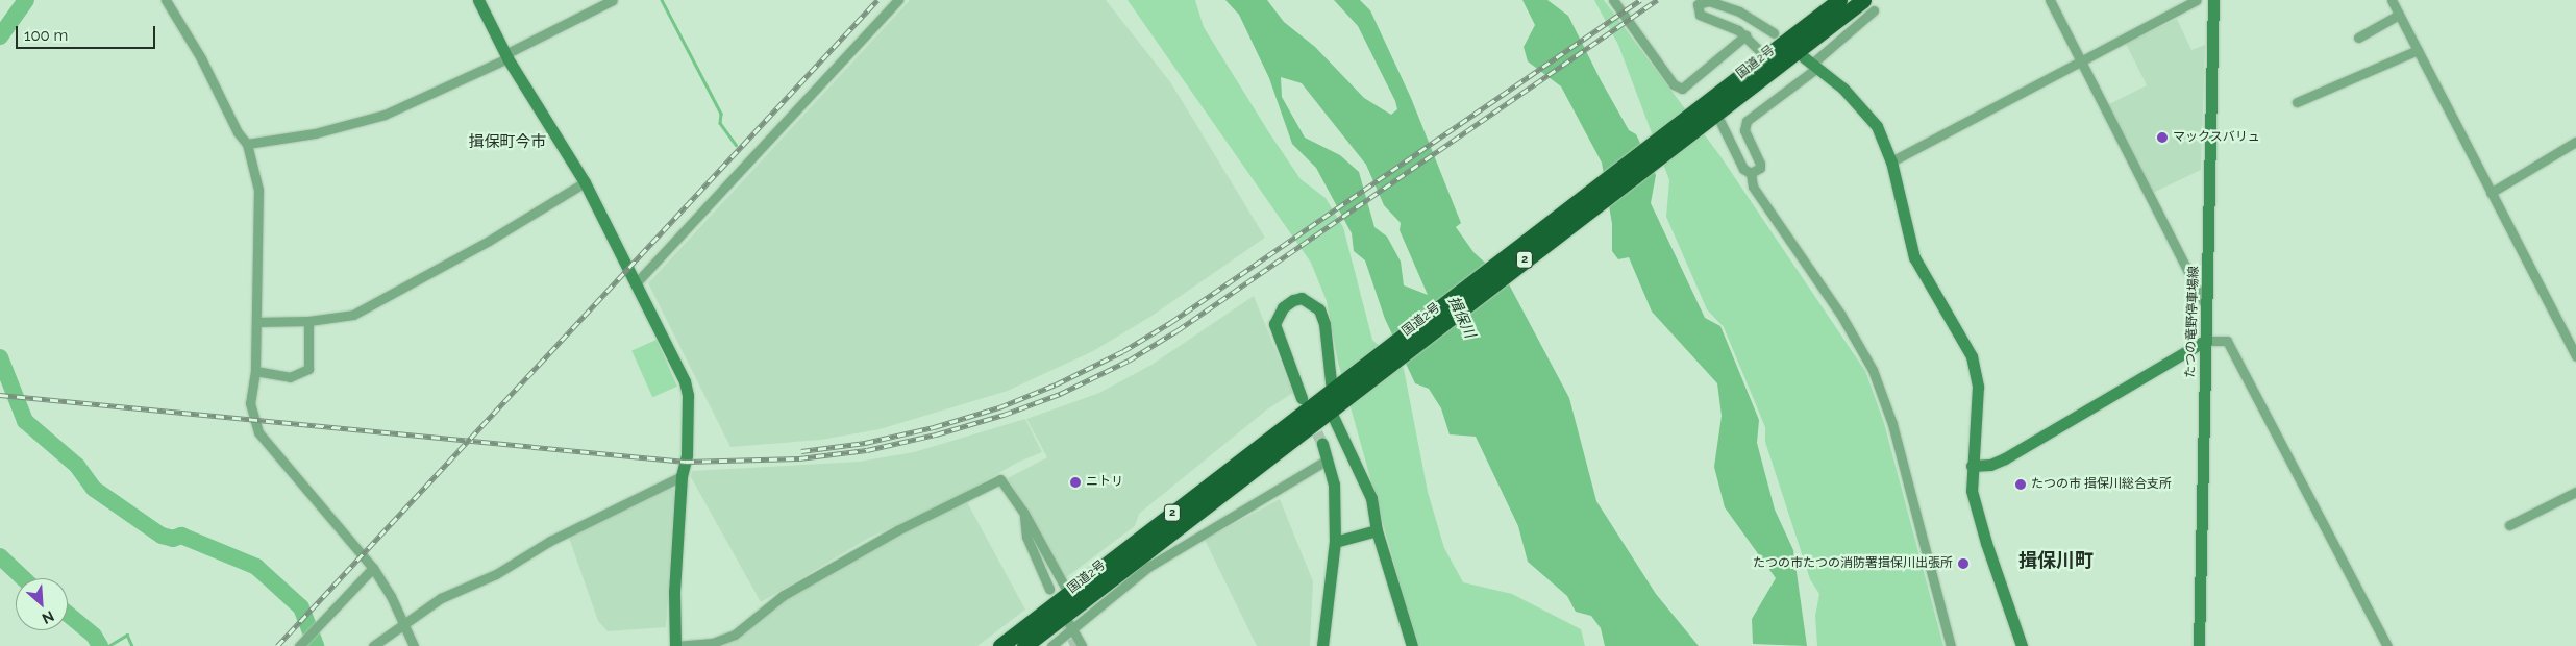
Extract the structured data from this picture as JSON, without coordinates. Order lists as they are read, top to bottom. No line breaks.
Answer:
{"streets":{"highway":["国道2号","2"],"street":["たつの竜野停車場線"]},"districts":["揖保町今市","揖保川町"],"water":["揖保川"],"places":["マックスバリュ","ニトリ","たつの市 揖保川総合支所","たつの市たつの消防署揖保川出張所"],"scale_bar":"100 m","north":"bottom right"}
